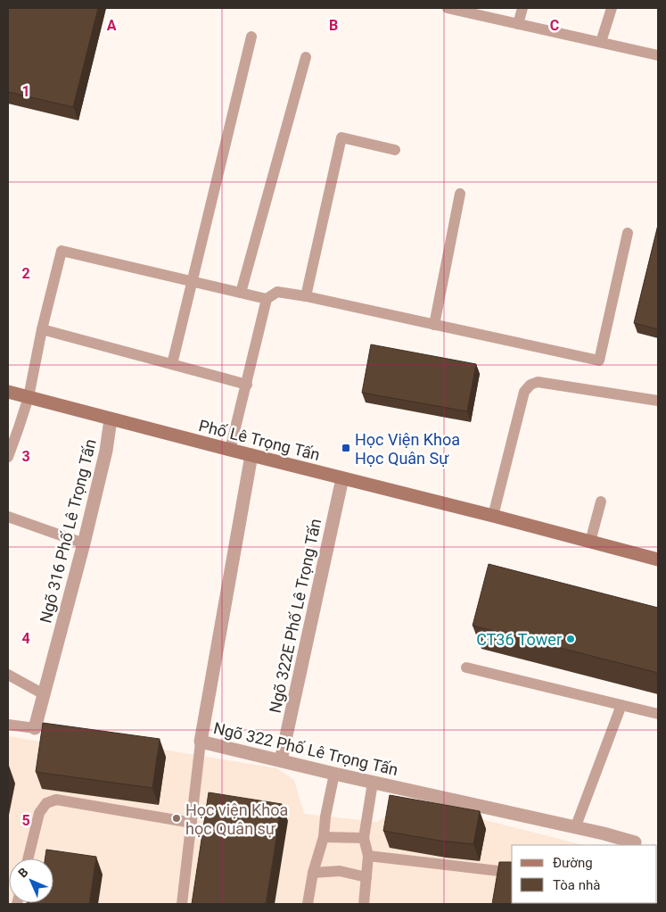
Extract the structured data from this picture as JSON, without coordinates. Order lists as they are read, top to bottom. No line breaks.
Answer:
{"streets":{"main road":["Phố Lê Trọng Tấn"],"street":["Ngõ 316 Phố Lê Trọng Tấn","Ngõ 322E Phố Lê Trọng Tấn","Ngõ 322 Phố Lê Trọng Tấn"]},"crossings":[["Phố Lê Trọng Tấn","Ngõ 316 Phố Lê Trọng Tấn"],["Phố Lê Trọng Tấn","Ngõ 322E Phố Lê Trọng Tấn"],["Phố Lê Trọng Tấn","Ngõ 322 Phố Lê Trọng Tấn"],["Ngõ 322E Phố Lê Trọng Tấn","Ngõ 322 Phố Lê Trọng Tấn"]],"places":{"transit":["Học Viện Khoa Học Quân Sự"],"other":["CT36 Tower","Học viện Khoa học Quân sự"]},"legend":["Đường","Tòa nhà"],"north":"top left","grid":{"columns":["A","B","C"],"rows":["1","2","3","4","5"]}}
